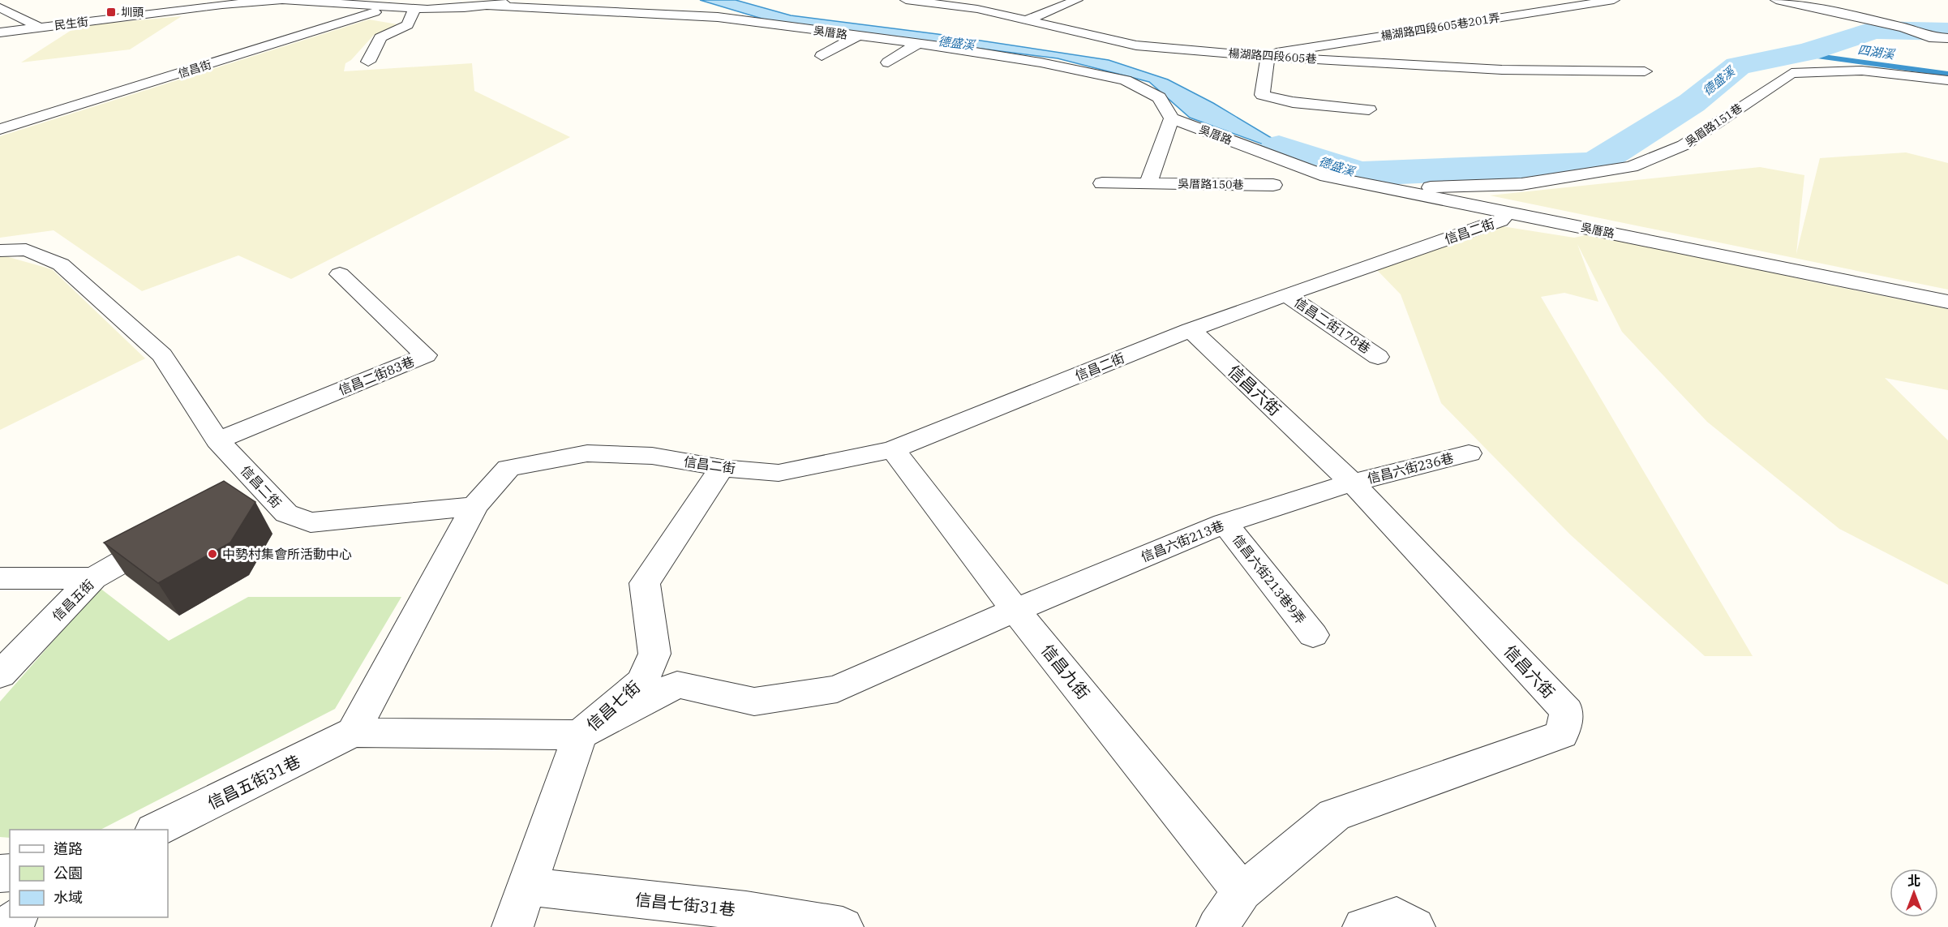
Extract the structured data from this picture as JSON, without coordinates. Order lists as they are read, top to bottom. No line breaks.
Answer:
{"streets":{"street":["民生街","楊湖路四段605巷201弄","吳厝路","楊湖路四段605巷","信昌街","吳眉路151巷","吳厝路150巷","信昌二街","信昌二街178巷","信昌二街83巷","信昌六街","信昌六街236巷","信昌六街213巷","信昌六街213巷9弄","信昌五街","信昌九街","信昌七街","信昌五街31巷","信昌七街31巷"]},"crossings":[["民生街","吳厝路"],["民生街","信昌街"],["楊湖路四段605巷201弄","楊湖路四段605巷"],["吳厝路","吳眉路151巷"],["吳厝路","信昌二街"],["信昌二街","信昌二街178巷"],["信昌二街","信昌二街83巷"],["信昌二街","信昌六街"],["信昌二街","信昌九街"],["信昌二街","信昌七街"],["信昌六街","信昌六街236巷"],["信昌六街","信昌六街213巷"],["信昌六街","信昌九街"],["信昌六街236巷","信昌六街213巷"],["信昌六街213巷","信昌六街213巷9弄"],["信昌六街213巷","信昌九街"],["信昌六街213巷","信昌七街"],["信昌七街","信昌七街31巷"]],"water":["德盛溪","四湖溪"],"places":{"transit":["圳頭"],"other":["中勢村集會所活動中心"]},"legend":["道路","公園","水域"],"north":"top"}
